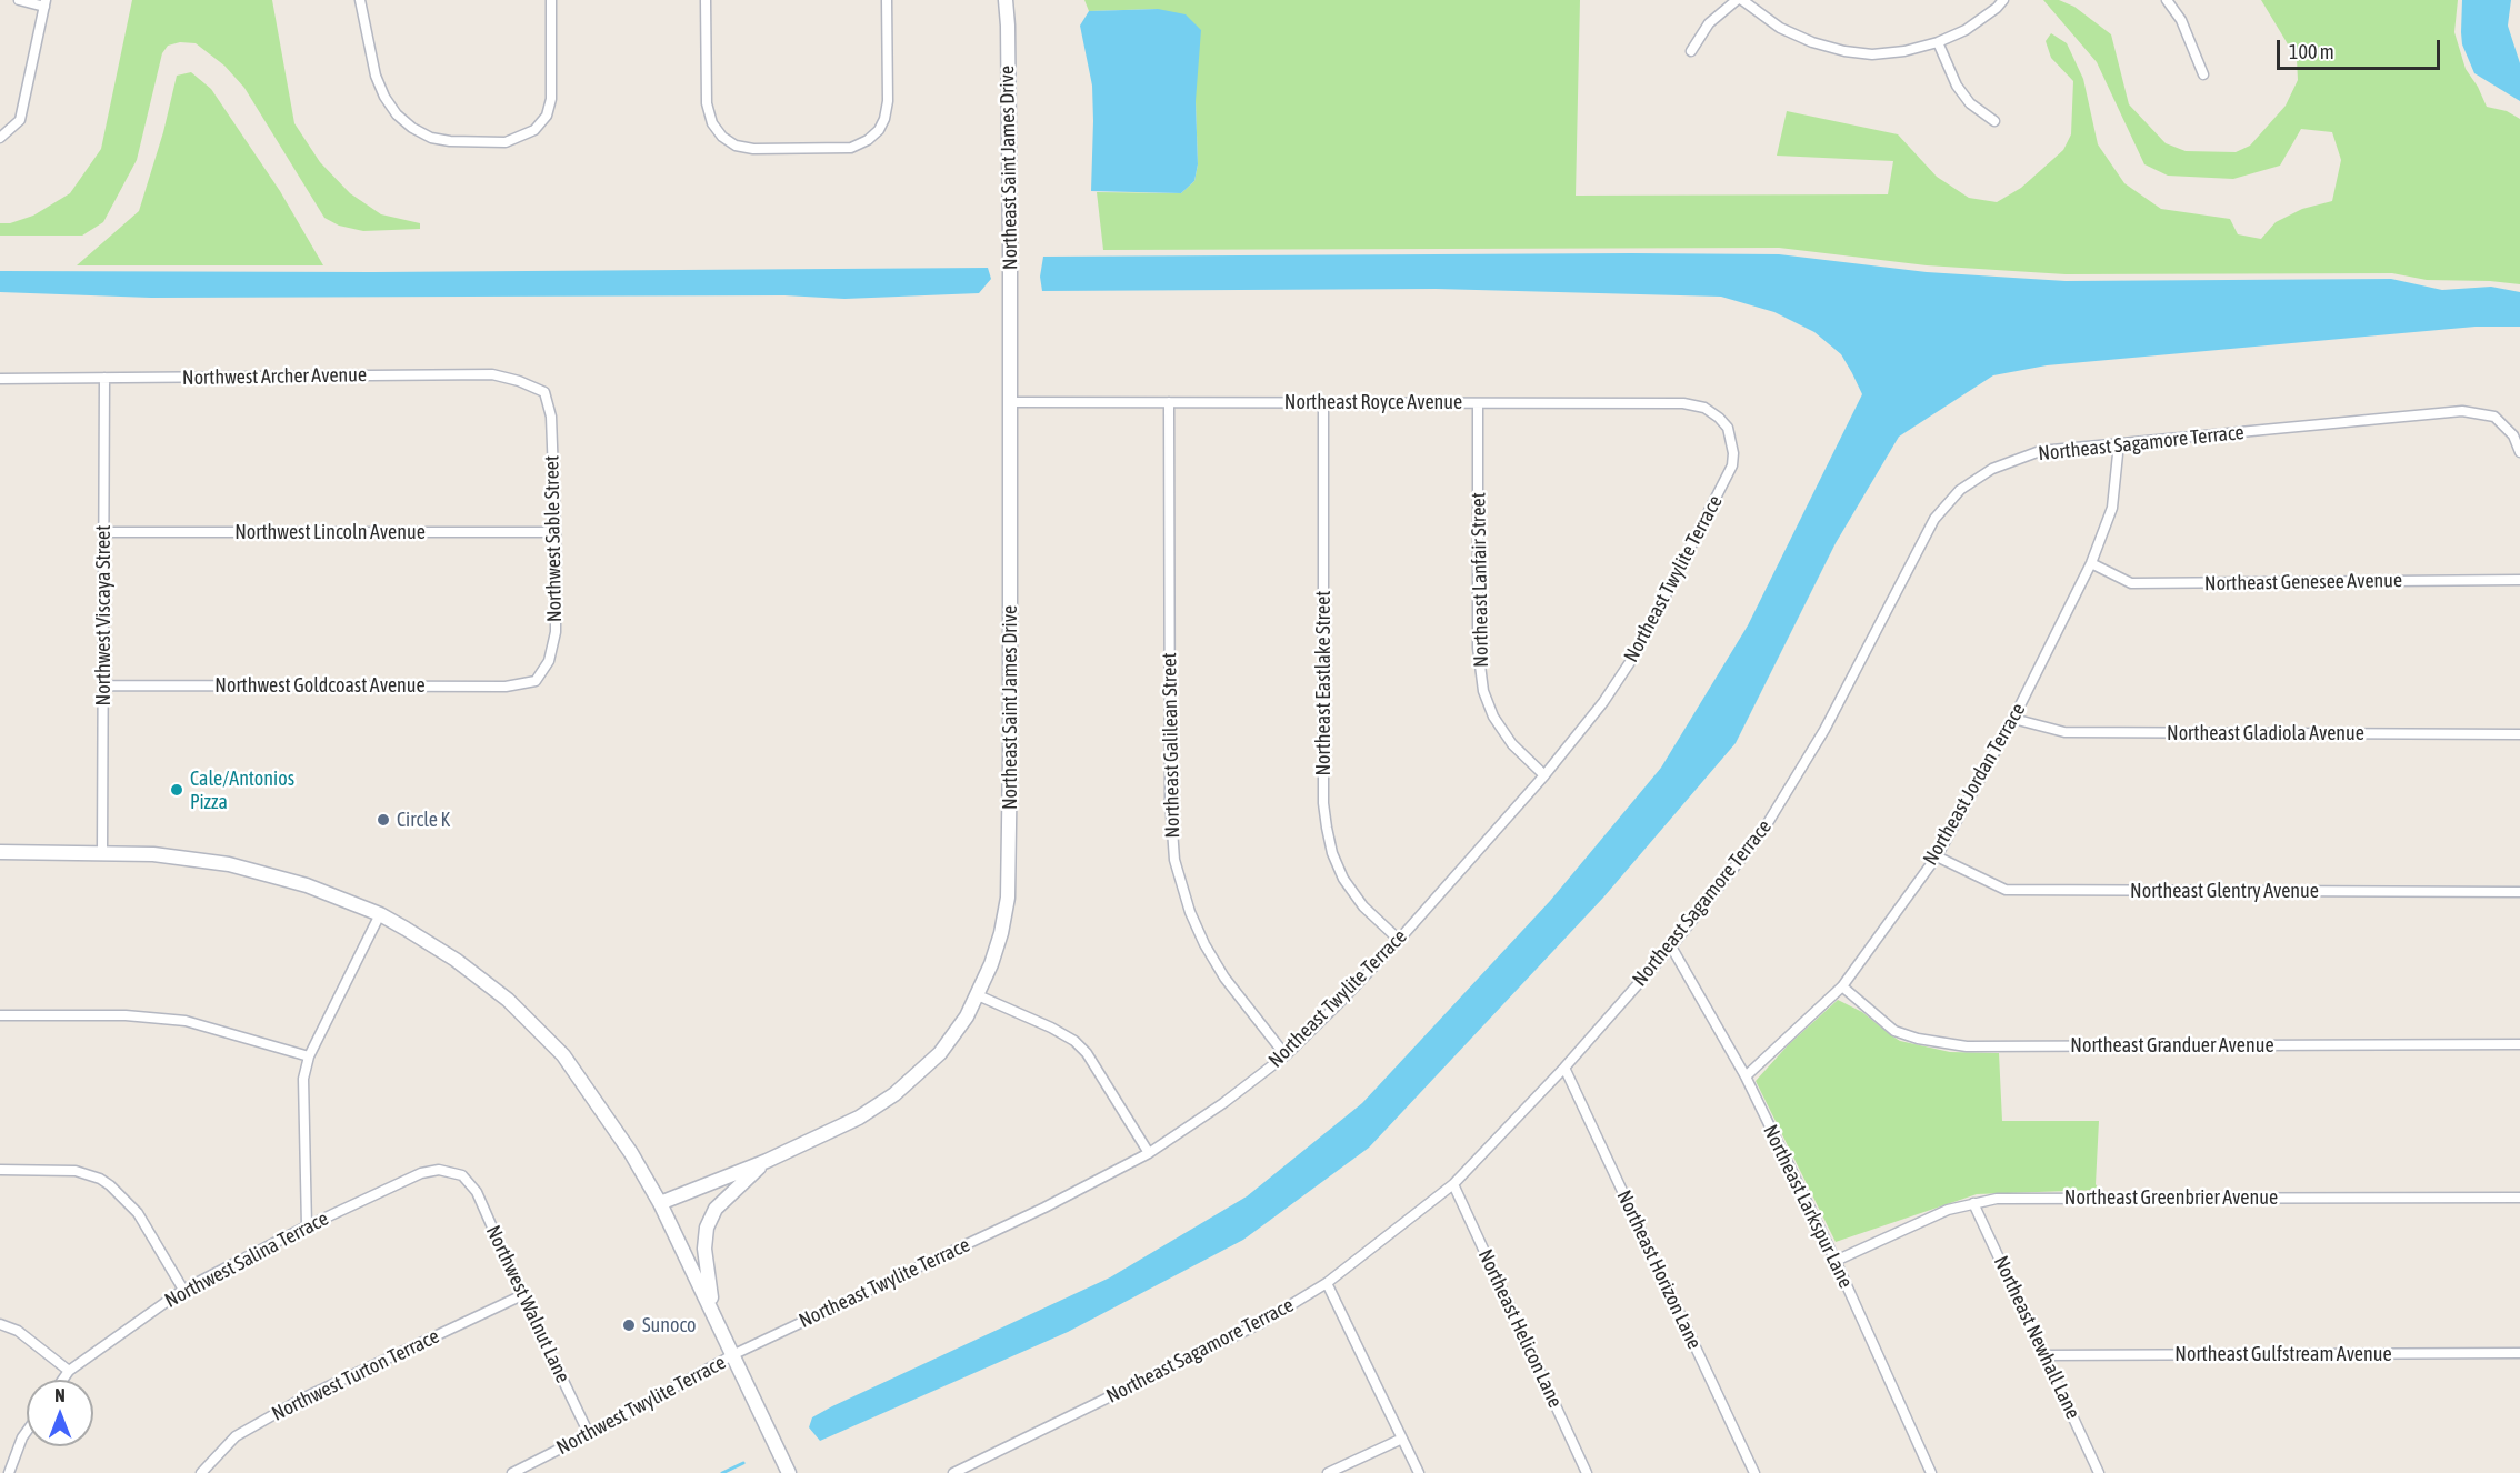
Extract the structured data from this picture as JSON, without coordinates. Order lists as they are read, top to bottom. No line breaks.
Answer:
{"streets":{"main road":["Northeast Saint James Drive"],"street":["Northwest Archer Avenue","Northeast Royce Avenue","Northeast Sagamore Terrace","Northwest Lincoln Avenue","Northwest Sable Street","Northeast Twylite Terrace","Northeast Lanfair Street","Northeast Genesee Avenue","Northwest Viscaya Street","Northeast Eastlake Street","Northwest Goldcoast Avenue","Northeast Gladiola Avenue","Northeast Galilean Street","Northeast Jordan Terrace","Northeast Glentry Avenue","Northeast Granduer Avenue","Northeast Greenbrier Avenue","Northeast Larkspur Lane","Northwest Salina Terrace","Northeast Horizon Lane","Northwest Walnut Lane","Northeast Helicon Lane","Northeast Newhall Lane","Northeast Gulfstream Avenue","Northwest Turton Terrace","Northwest Twylite Terrace"]},"crossings":[["Northeast Saint James Drive","Northeast Royce Avenue"],["Northwest Archer Avenue","Northwest Sable Street"],["Northwest Archer Avenue","Northwest Viscaya Street"],["Northeast Royce Avenue","Northeast Twylite Terrace"],["Northeast Royce Avenue","Northeast Lanfair Street"],["Northeast Royce Avenue","Northeast Eastlake Street"],["Northeast Royce Avenue","Northeast Galilean Street"],["Northeast Sagamore Terrace","Northeast Jordan Terrace"],["Northeast Sagamore Terrace","Northeast Larkspur Lane"],["Northeast Sagamore Terrace","Northeast Horizon Lane"],["Northeast Sagamore Terrace","Northeast Helicon Lane"],["Northwest Lincoln Avenue","Northwest Sable Street"],["Northwest Lincoln Avenue","Northwest Viscaya Street"],["Northwest Sable Street","Northwest Goldcoast Avenue"],["Northeast Twylite Terrace","Northeast Lanfair Street"],["Northeast Twylite Terrace","Northeast Eastlake Street"],["Northeast Twylite Terrace","Northeast Galilean Street"],["Northeast Twylite Terrace","Northwest Twylite Terrace"],["Northeast Genesee Avenue","Northeast Jordan Terrace"],["Northwest Viscaya Street","Northwest Goldcoast Avenue"],["Northeast Gladiola Avenue","Northeast Jordan Terrace"],["Northeast Jordan Terrace","Northeast Glentry Avenue"],["Northeast Jordan Terrace","Northeast Granduer Avenue"],["Northeast Jordan Terrace","Northeast Larkspur Lane"],["Northeast Greenbrier Avenue","Northeast Larkspur Lane"],["Northeast Greenbrier Avenue","Northeast Newhall Lane"],["Northwest Salina Terrace","Northwest Walnut Lane"],["Northwest Walnut Lane","Northwest Turton Terrace"],["Northwest Walnut Lane","Northwest Twylite Terrace"],["Northeast Newhall Lane","Northeast Gulfstream Avenue"]],"places":["Cale/Antonios Pizza","Circle K","Sunoco"],"scale_bar":"100 m","north":"top"}
